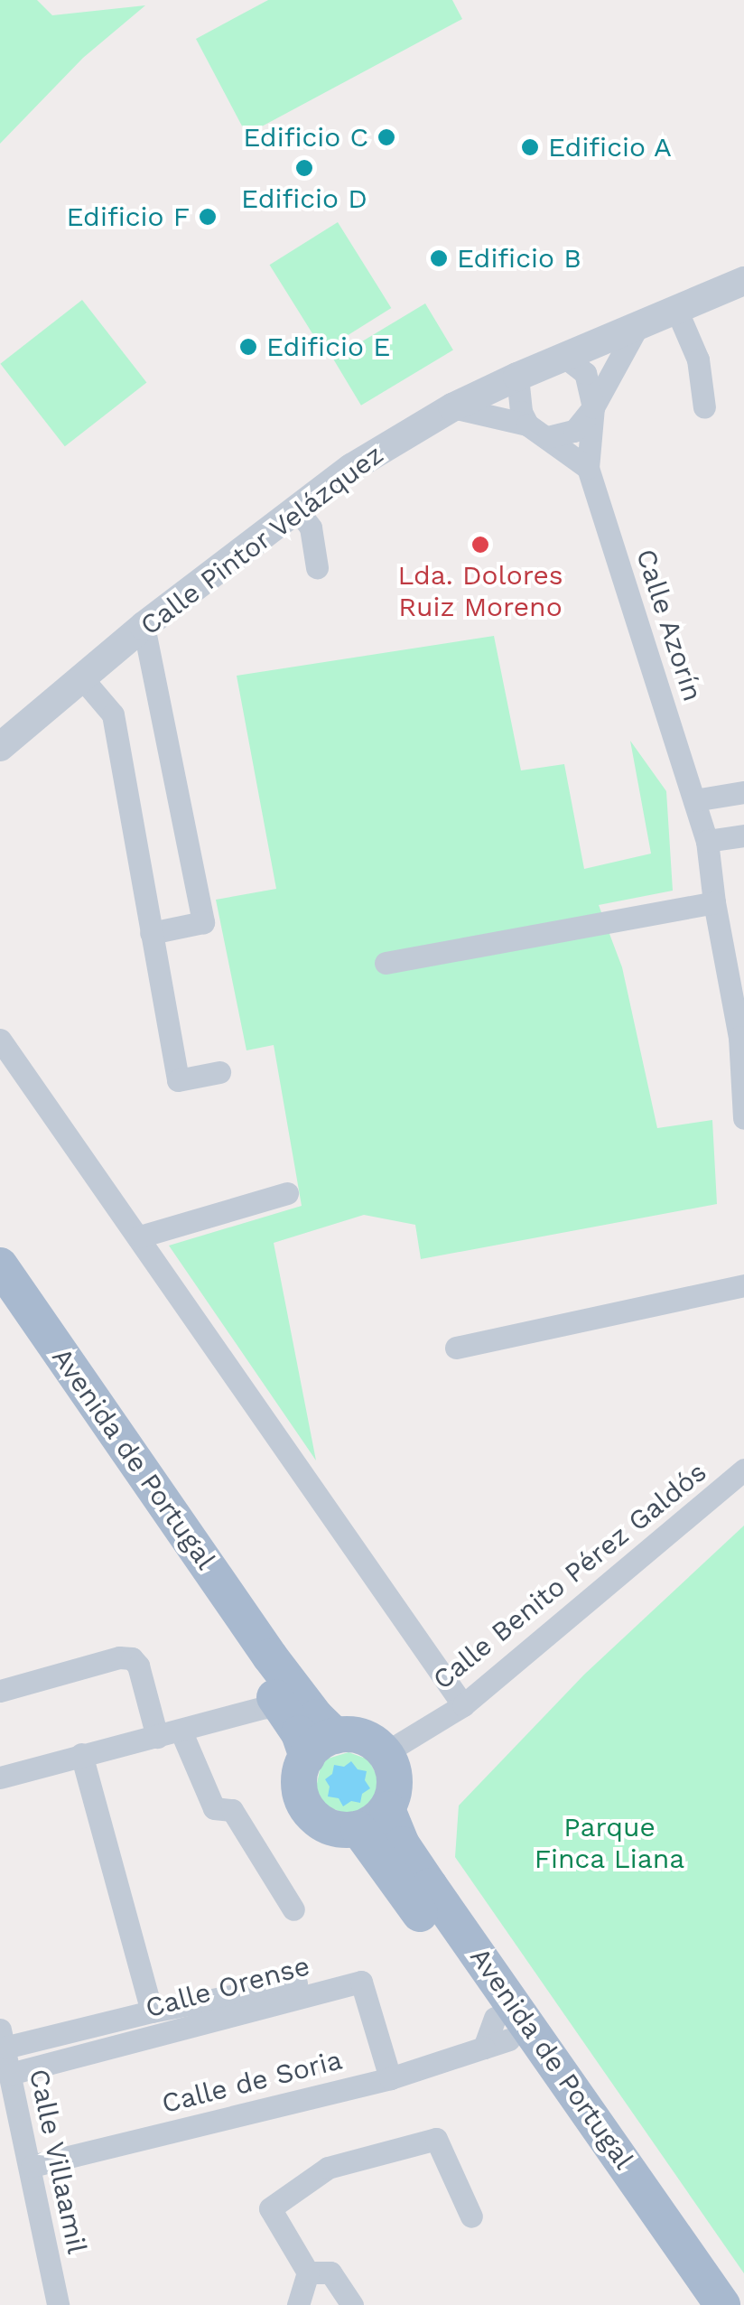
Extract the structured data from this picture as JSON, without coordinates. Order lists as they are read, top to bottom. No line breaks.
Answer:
{"streets":{"main road":["Avenida de Portugal"],"street":["Calle Pintor Velázquez","Calle Azorín","Calle Benito Pérez Galdós","Calle Orense","Calle de Soria","Calle Villaamil"]},"crossings":[["Calle Pintor Velázquez","Calle Azorín"],["Avenida de Portugal","Calle Benito Pérez Galdós"],["Avenida de Portugal","Calle de Soria"],["Calle Orense","Calle de Soria"],["Calle Orense","Calle Villaamil"],["Calle de Soria","Calle Villaamil"]],"parks":["Parque Finca Liana"],"places":["Edificio C","Edificio A","Edificio D","Edificio F","Edificio B","Edificio E","Lda. Dolores Ruiz Moreno"]}
